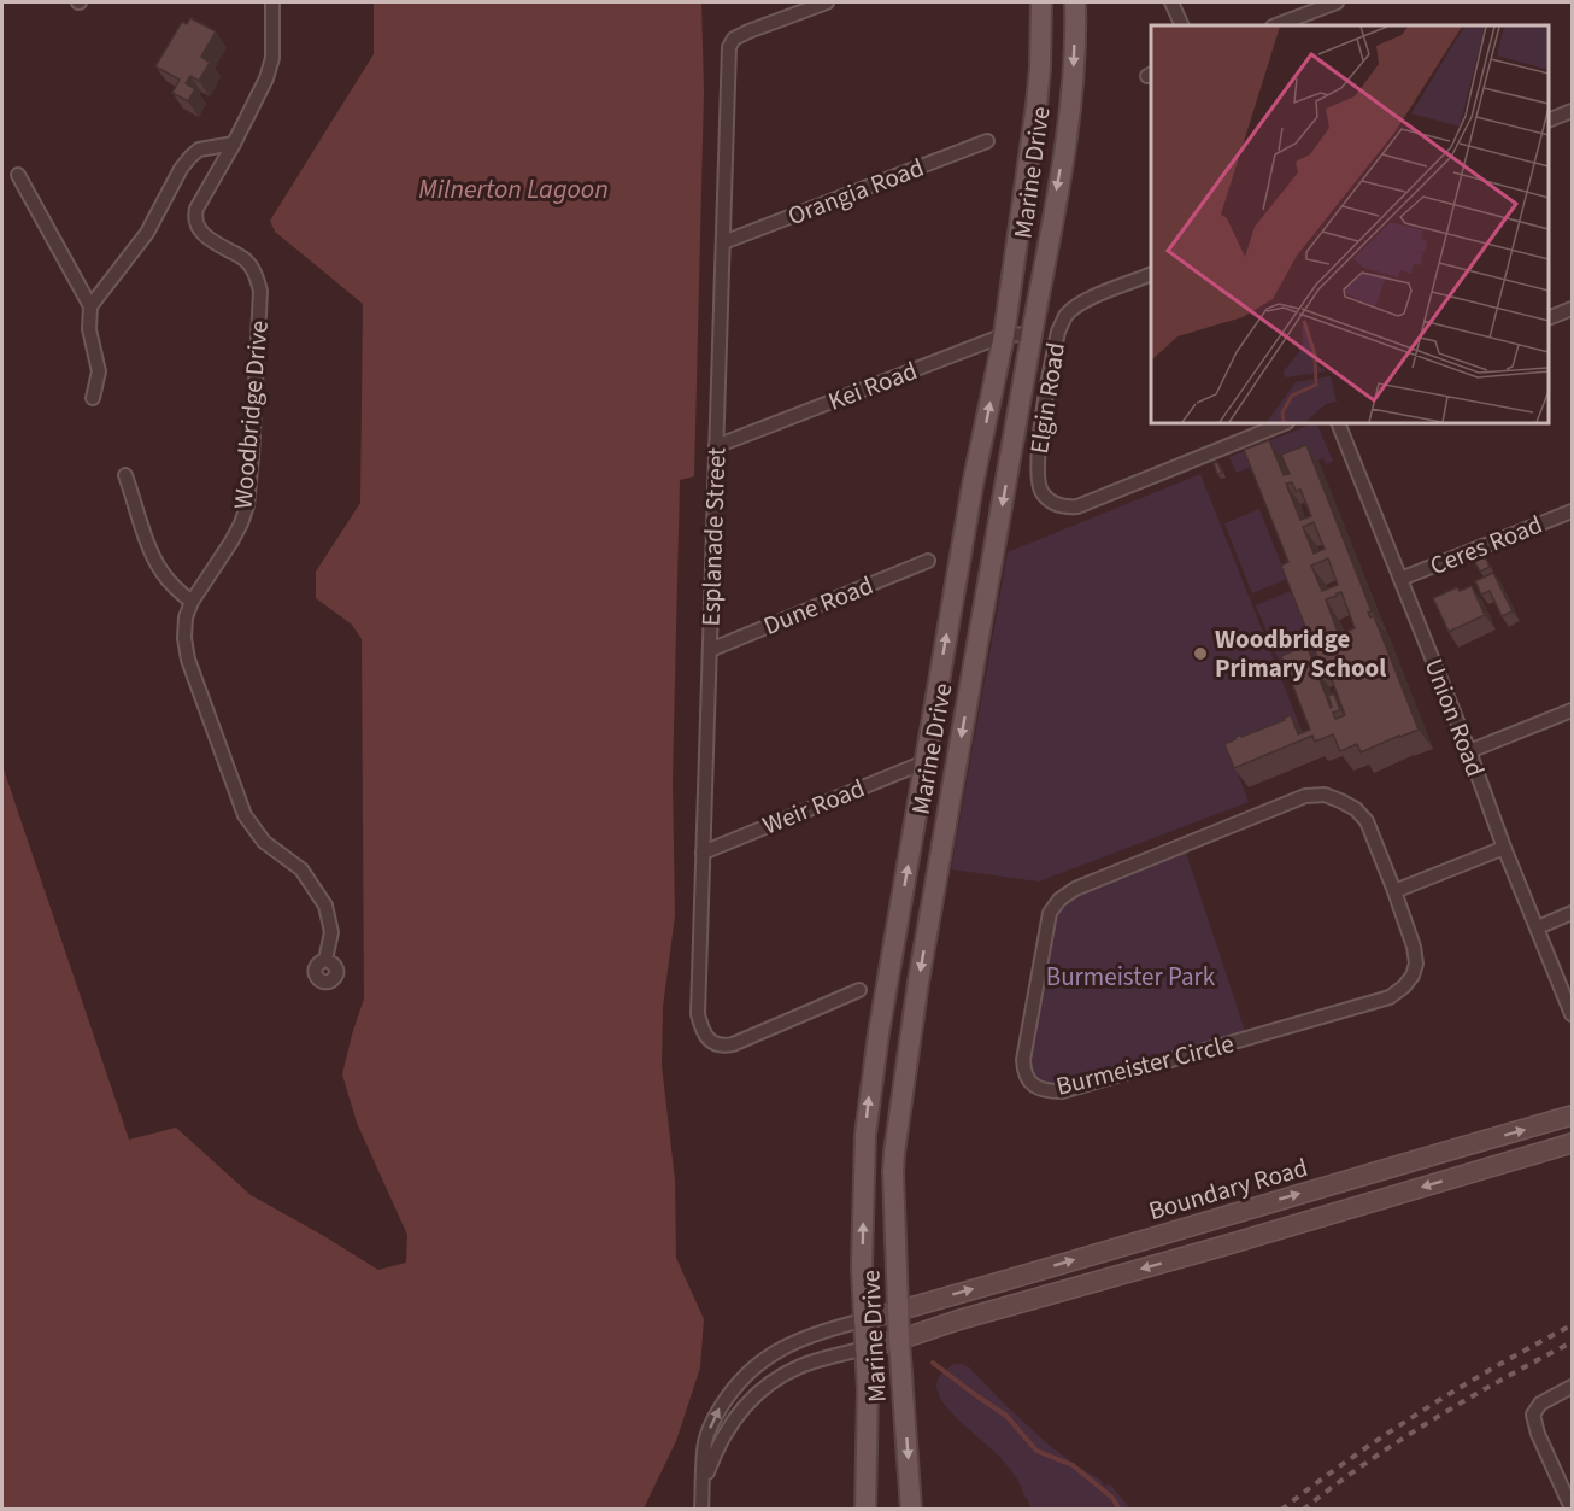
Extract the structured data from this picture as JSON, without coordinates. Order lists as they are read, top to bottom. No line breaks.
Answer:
{"streets":{"main road":["Marine Drive","Boundary Road"],"street":["Orangia Road","Kei Road","Elgin Road","Woodbridge Drive","Esplanade Street","Ceres Road","Dune Road","Union Road","Weir Road","Burmeister Circle"]},"crossings":[["Marine Drive","Kei Road"],["Marine Drive","Weir Road"],["Marine Drive","Boundary Road"],["Orangia Road","Esplanade Street"],["Kei Road","Esplanade Street"],["Esplanade Street","Dune Road"],["Esplanade Street","Weir Road"],["Ceres Road","Union Road"]],"water":["Milnerton Lagoon"],"parks":["Burmeister Park"],"places":["Woodbridge Primary School"]}
